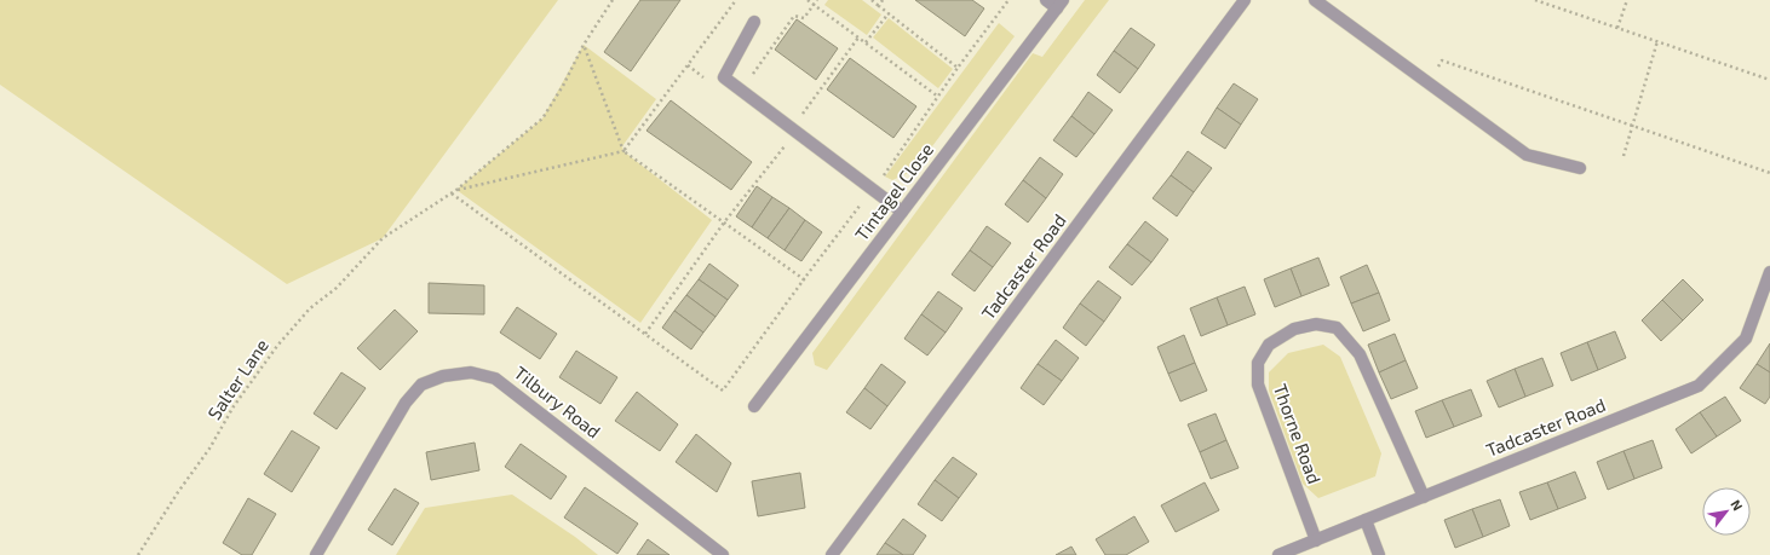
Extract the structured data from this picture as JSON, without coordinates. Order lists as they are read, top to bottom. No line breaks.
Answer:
{"streets":{"street":["Tintagel Close","Tadcaster Road","Tilbury Road","Thorne Road"],"path":["Salter Lane"]},"crossings":[["Tadcaster Road","Thorne Road"]],"north":"top right"}
